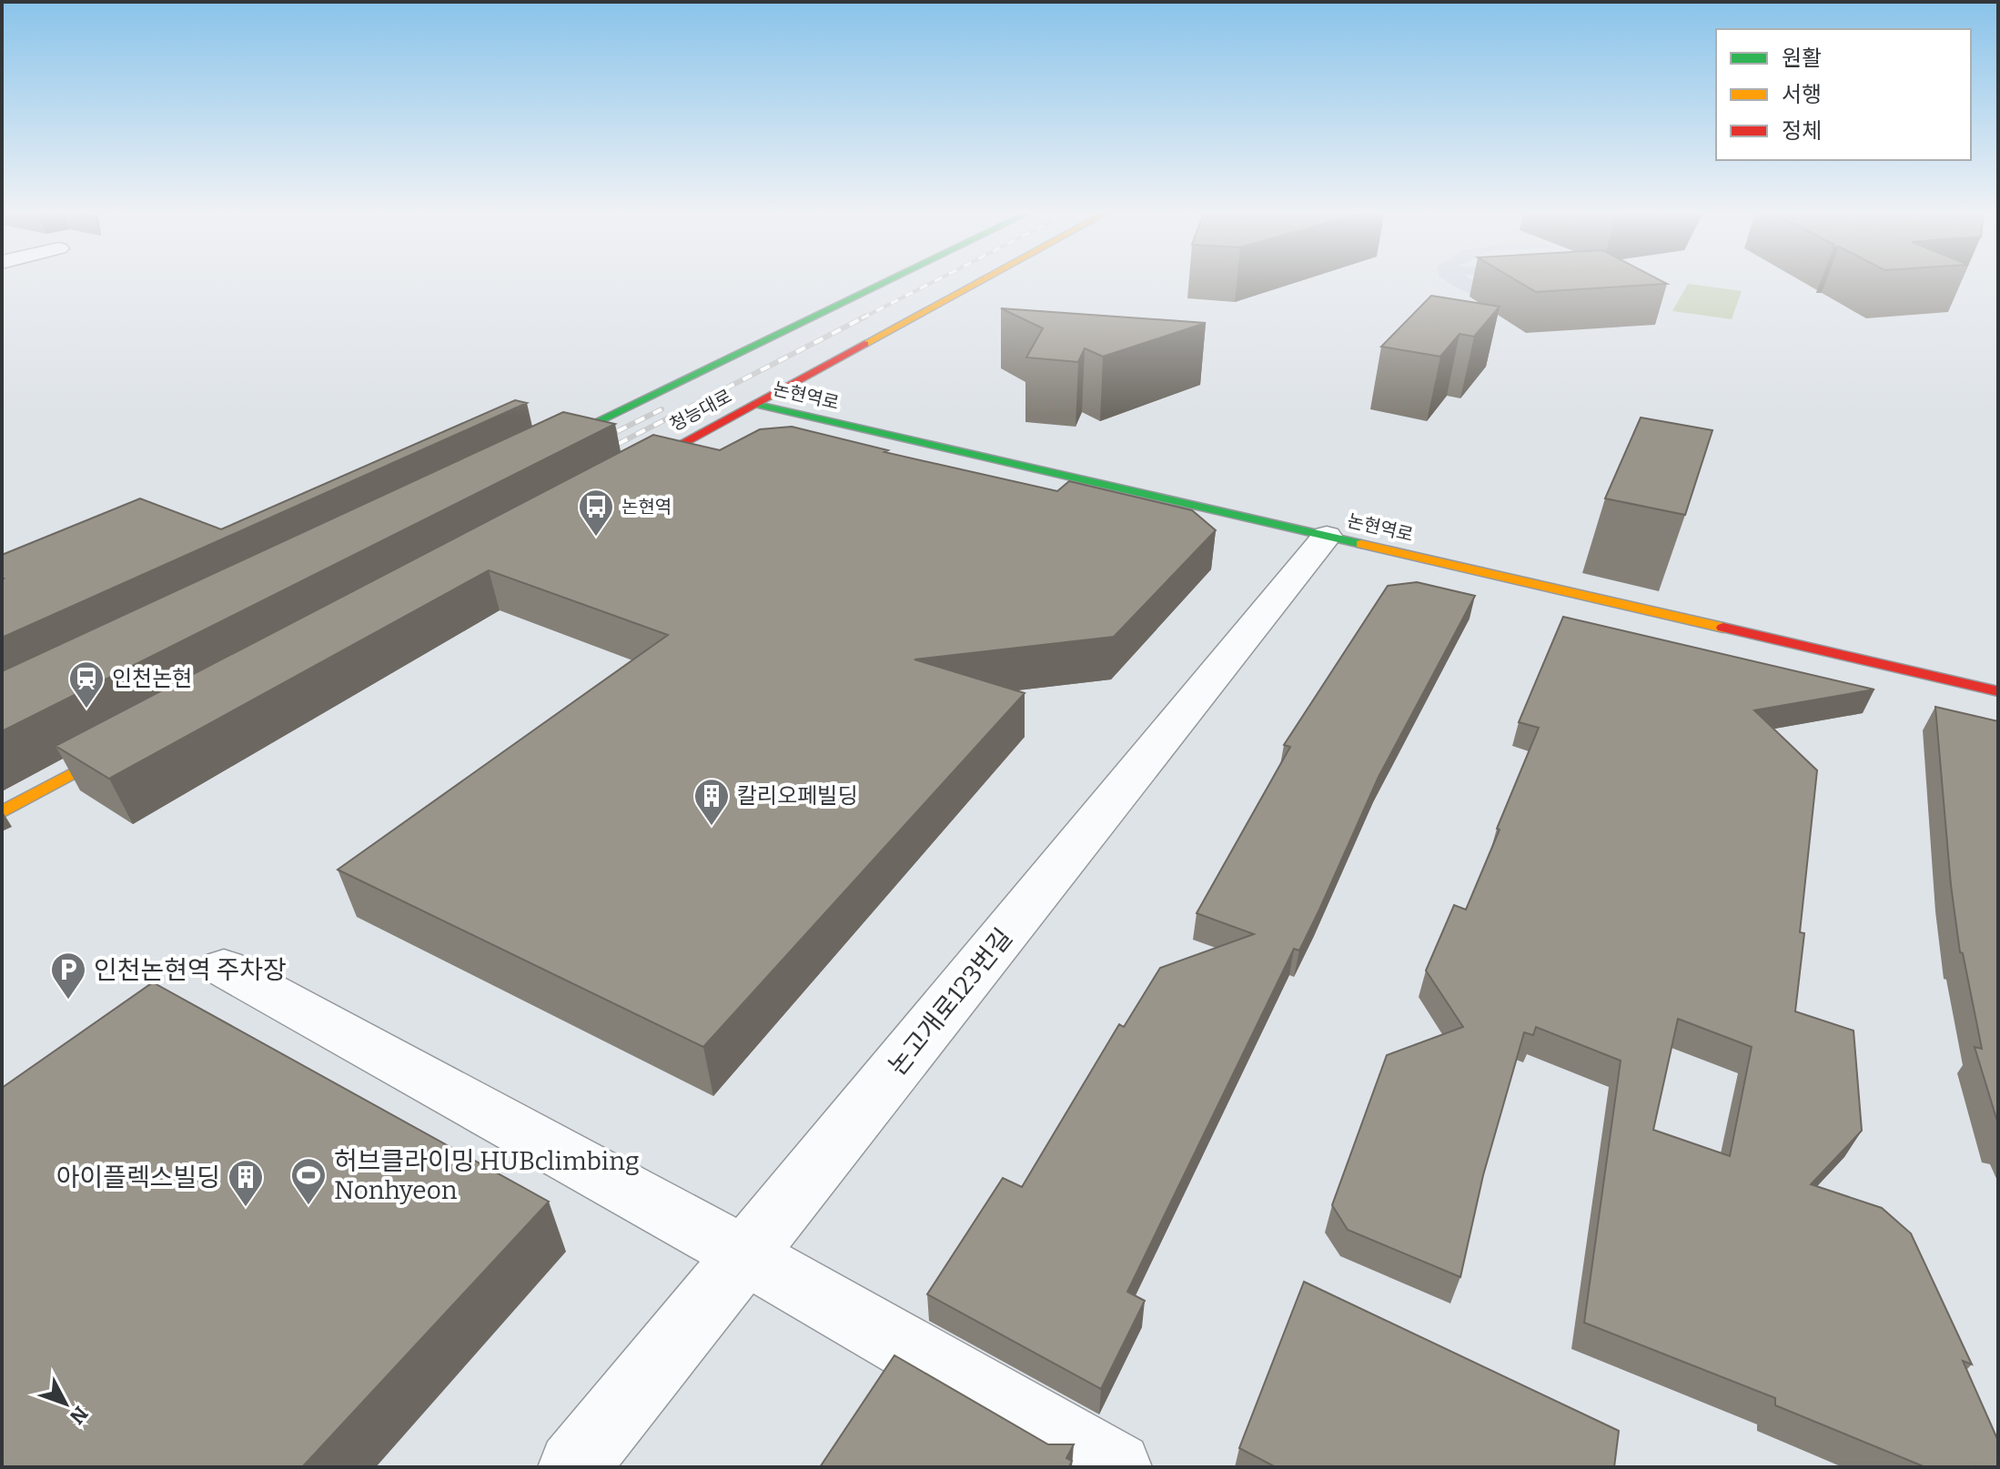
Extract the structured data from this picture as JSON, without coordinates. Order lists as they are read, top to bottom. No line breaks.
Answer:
{"streets":{"main road":["논현역로","청능대로"],"street":["논고개로123번길"]},"crossings":[["논현역로","청능대로"],["논현역로","논고개로123번길"]],"places":{"bus stop":["논현역"],"station":["인천논현"],"building":["칼리오페빌딩","아이플렉스빌딩"],"parking":["인천논현역 주차장"],"sports":["허브클라이밍 HUBclimbing Nonhyeon"]},"legend":["원활","서행","정체"],"north":"bottom right"}
